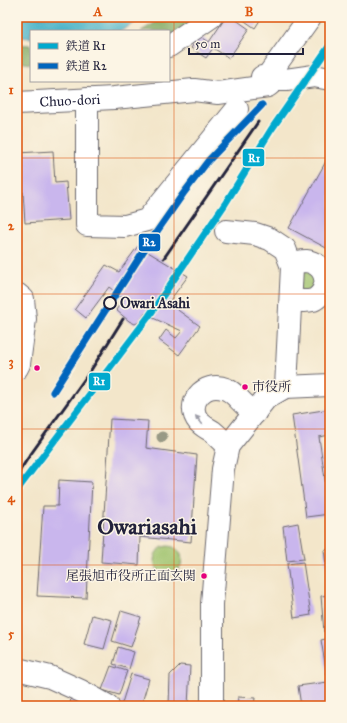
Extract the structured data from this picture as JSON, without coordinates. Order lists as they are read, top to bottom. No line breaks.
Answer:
{"streets":{"street":["Chuo-dori"]},"districts":["Owariasahi"],"places":["Owari Asahi","市役所","尾張旭市役所正面玄関"],"lines":["rail line R1","rail line R2"],"legend":["鉄道 R1","鉄道 R2"],"scale_bar":"50 m","grid":{"columns":["A","B"],"rows":["1","2","3","4","5"]}}
